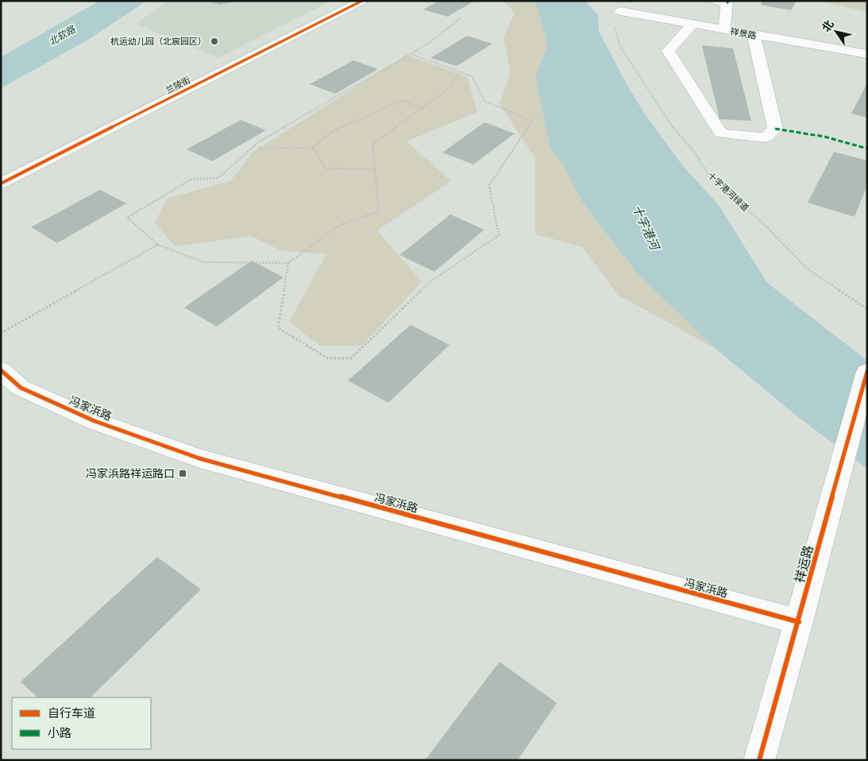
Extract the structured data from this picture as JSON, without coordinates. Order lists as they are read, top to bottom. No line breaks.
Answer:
{"streets":{"street":["祥景路","兰陵街","冯家浜路","祥运路"],"path":["十字港河绿道"]},"crossings":[["冯家浜路","祥运路"]],"water":["北软路","十字港河"],"places":{"other":["杭运幼儿园（北宸园区）"],"transit":["冯家浜路祥运路口"]},"legend":["自行车道","小路"],"north":"top left"}
